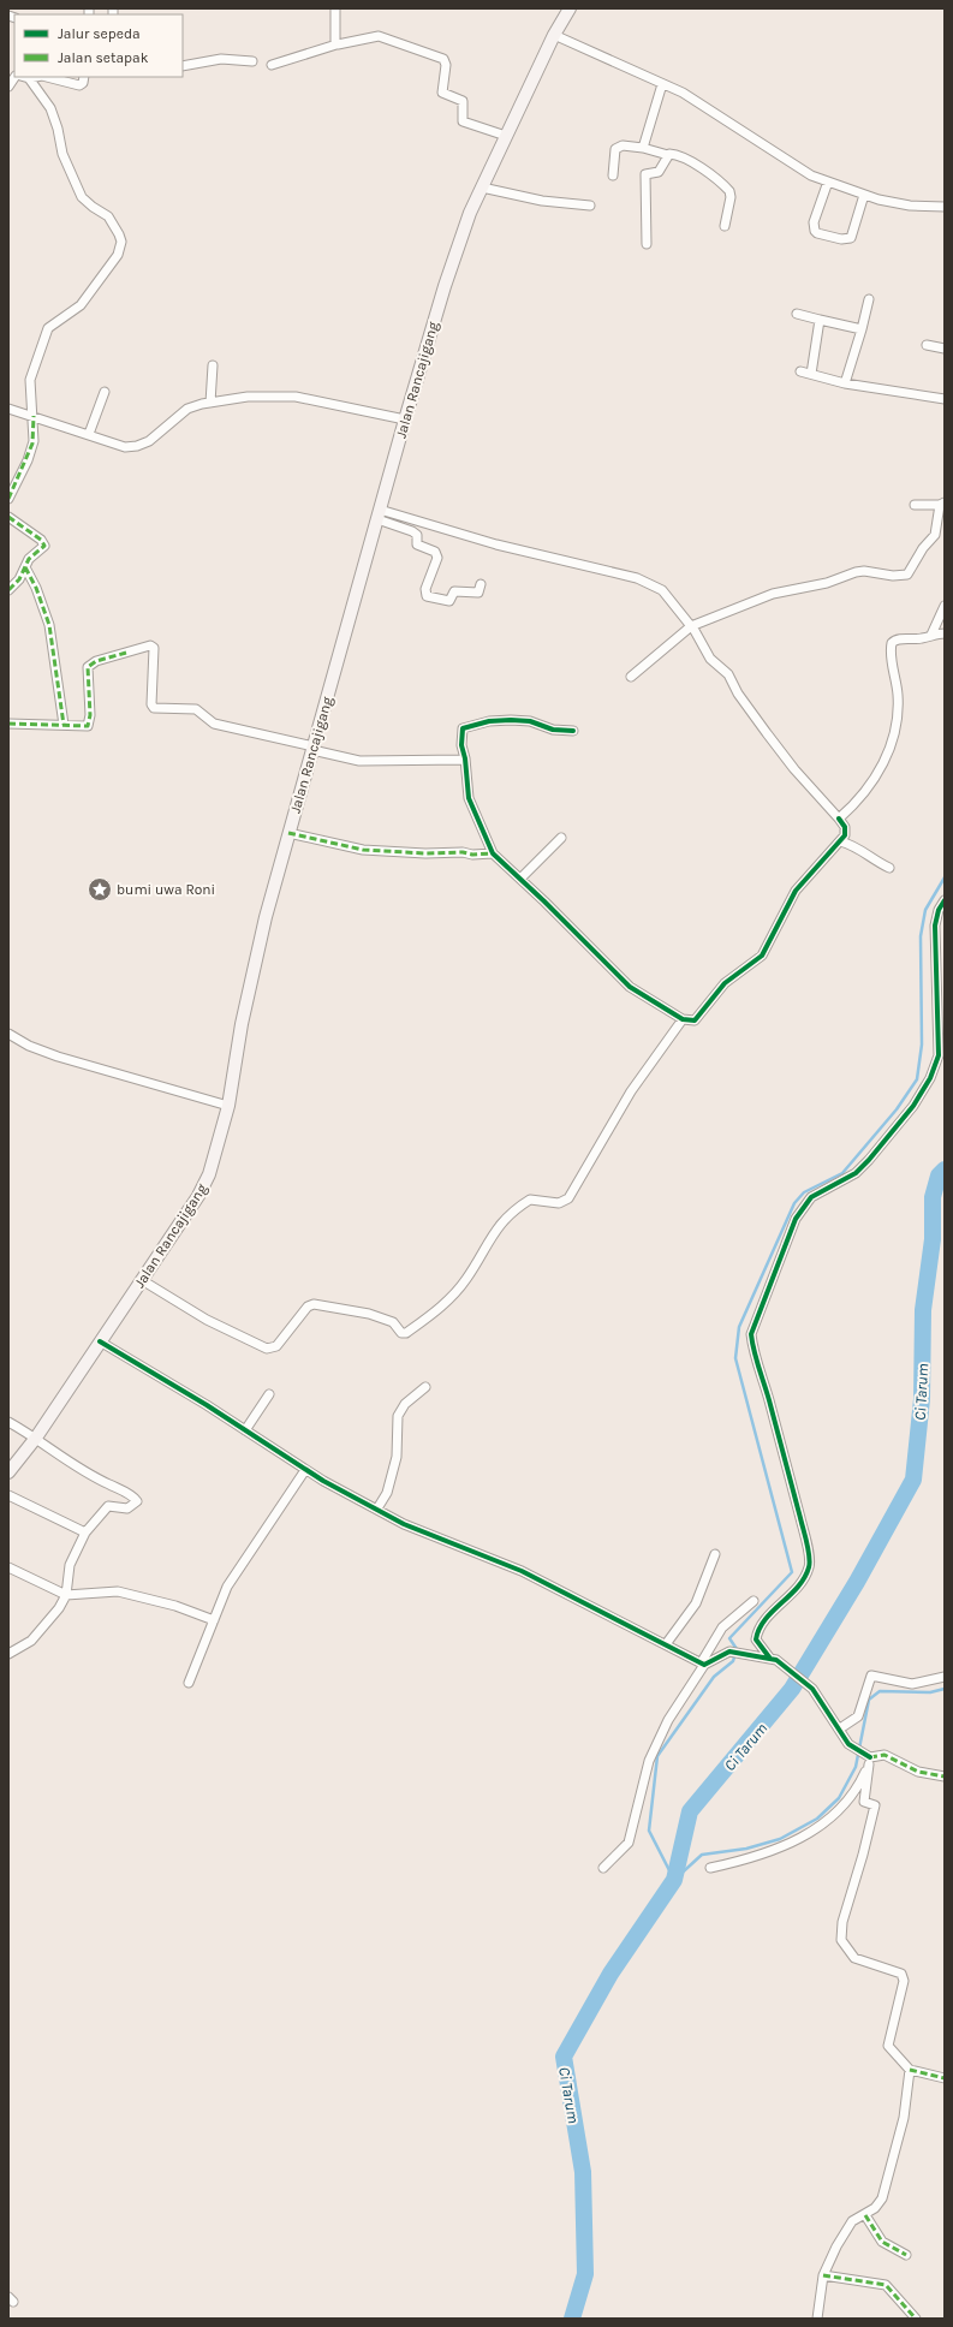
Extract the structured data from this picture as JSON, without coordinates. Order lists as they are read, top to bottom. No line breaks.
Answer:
{"streets":{"main road":["Jalan Rancajigang"]},"water":["Ci Tarum"],"places":{"place":["bumi uwa Roni"]},"legend":["Jalur sepeda","Jalan setapak"]}
